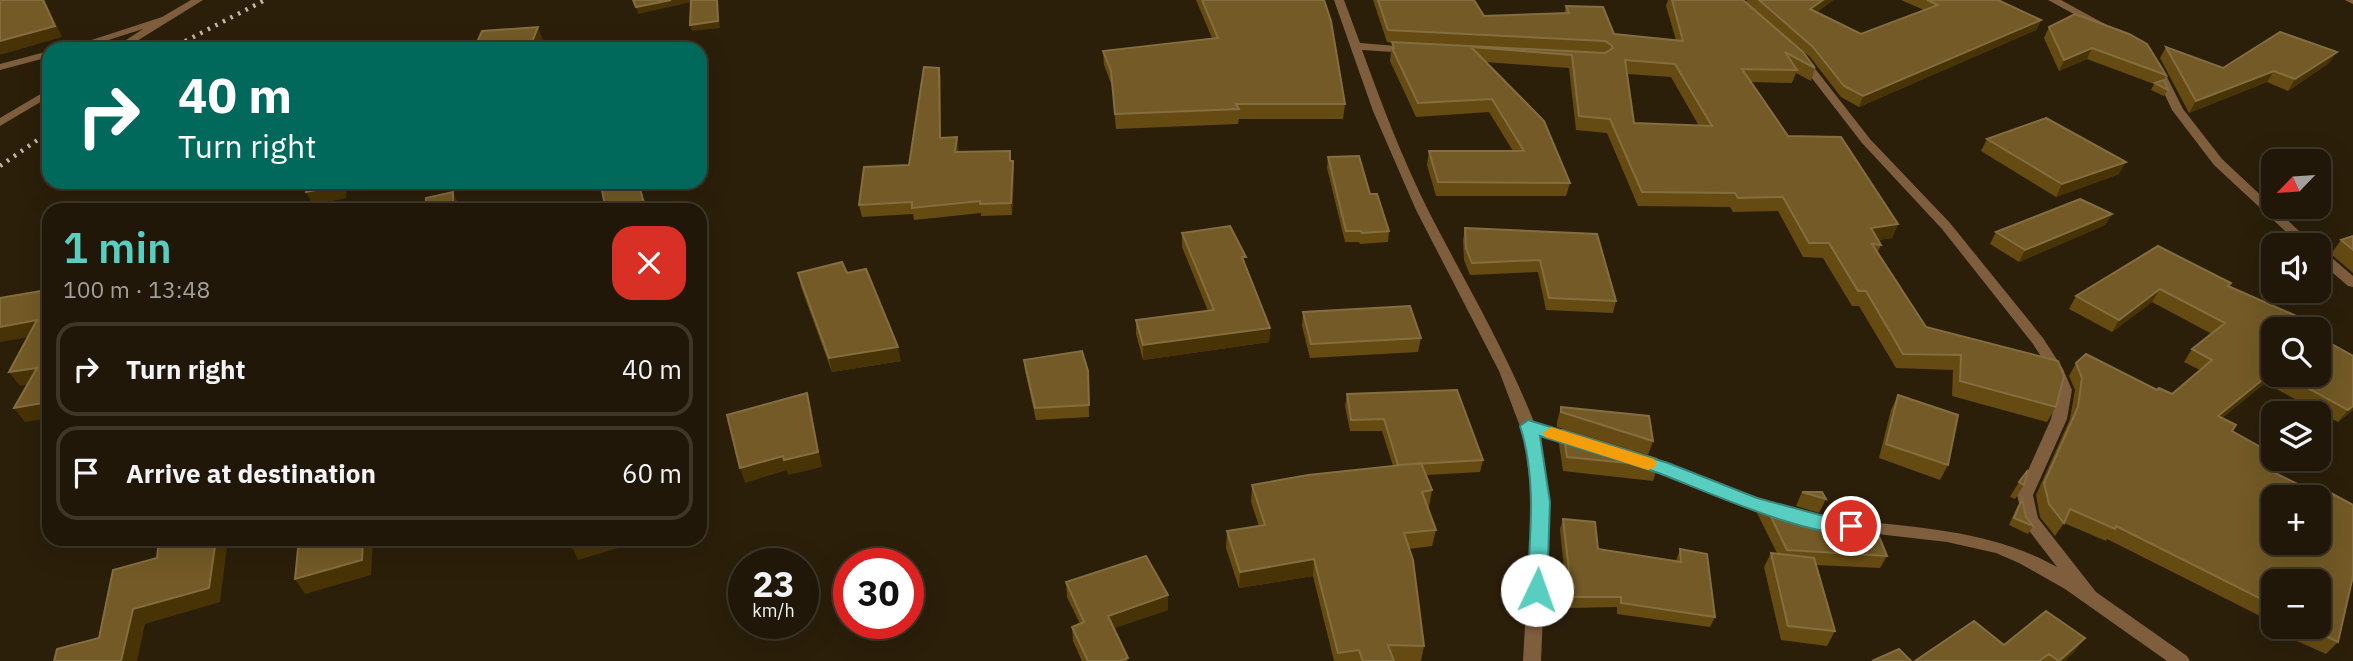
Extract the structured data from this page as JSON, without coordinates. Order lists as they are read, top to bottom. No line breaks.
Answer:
{"north":"bottom left","page":{"turn":["40 m","Turn right"],"map_buttons":["+","−"],"heading":["1 min","100 m · 13:48"],"list":[{"name":"Turn right","value":"40 m"},{"name":"Arrive at destination","value":"60 m"}],"speed":"23 km/h","limit":"30"}}
